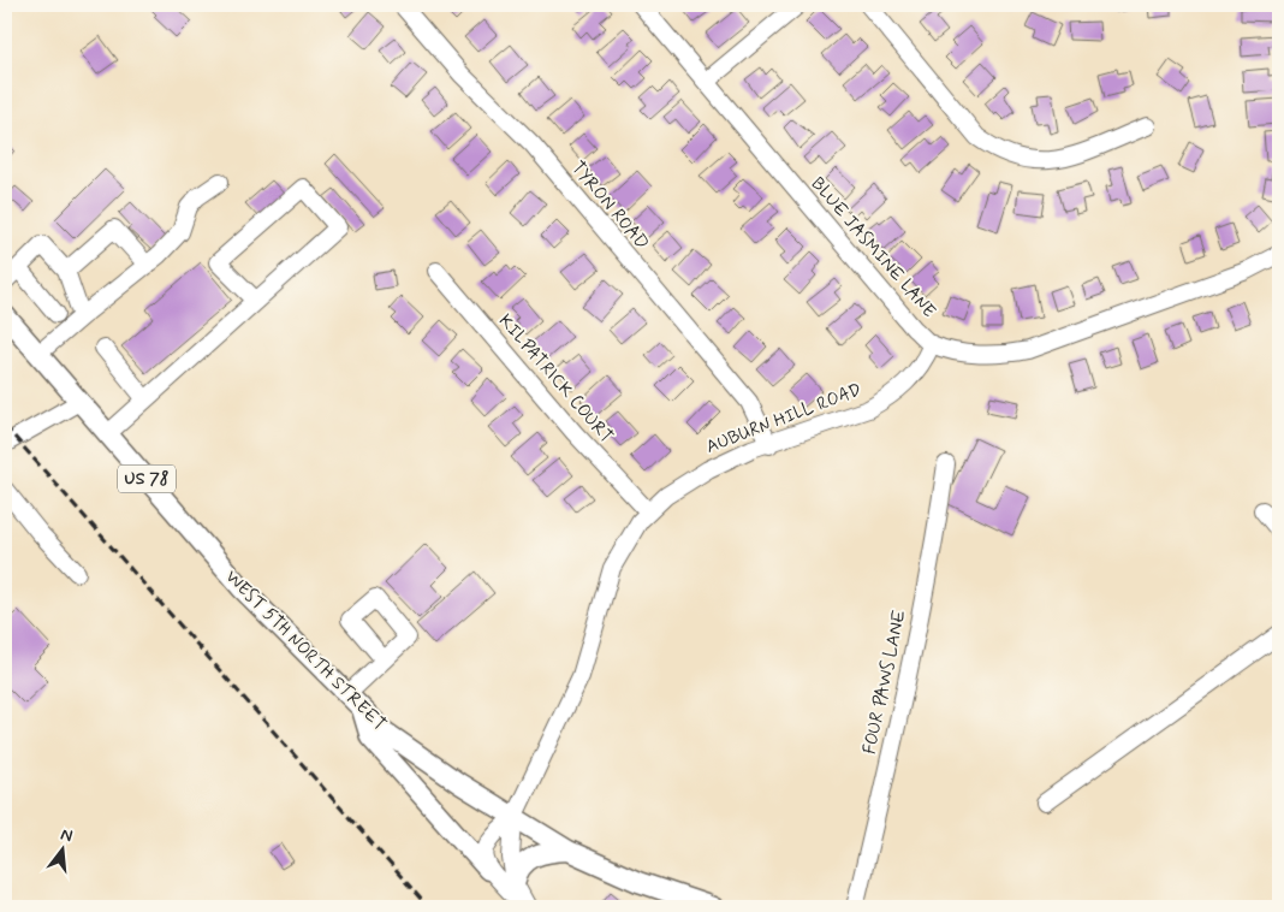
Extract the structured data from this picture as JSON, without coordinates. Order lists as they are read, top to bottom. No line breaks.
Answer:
{"streets":{"main road":["US 78","WEST 5TH NORTH STREET"],"street":["TYRON ROAD","BLUE JASMINE LANE","KILPATRICK COURT","AUBURN HILL ROAD","FOUR PAWS LANE"]},"crossings":[["TYRON ROAD","AUBURN HILL ROAD"],["BLUE JASMINE LANE","AUBURN HILL ROAD"],["KILPATRICK COURT","AUBURN HILL ROAD"],["AUBURN HILL ROAD","WEST 5TH NORTH STREET"]],"north":"top"}
